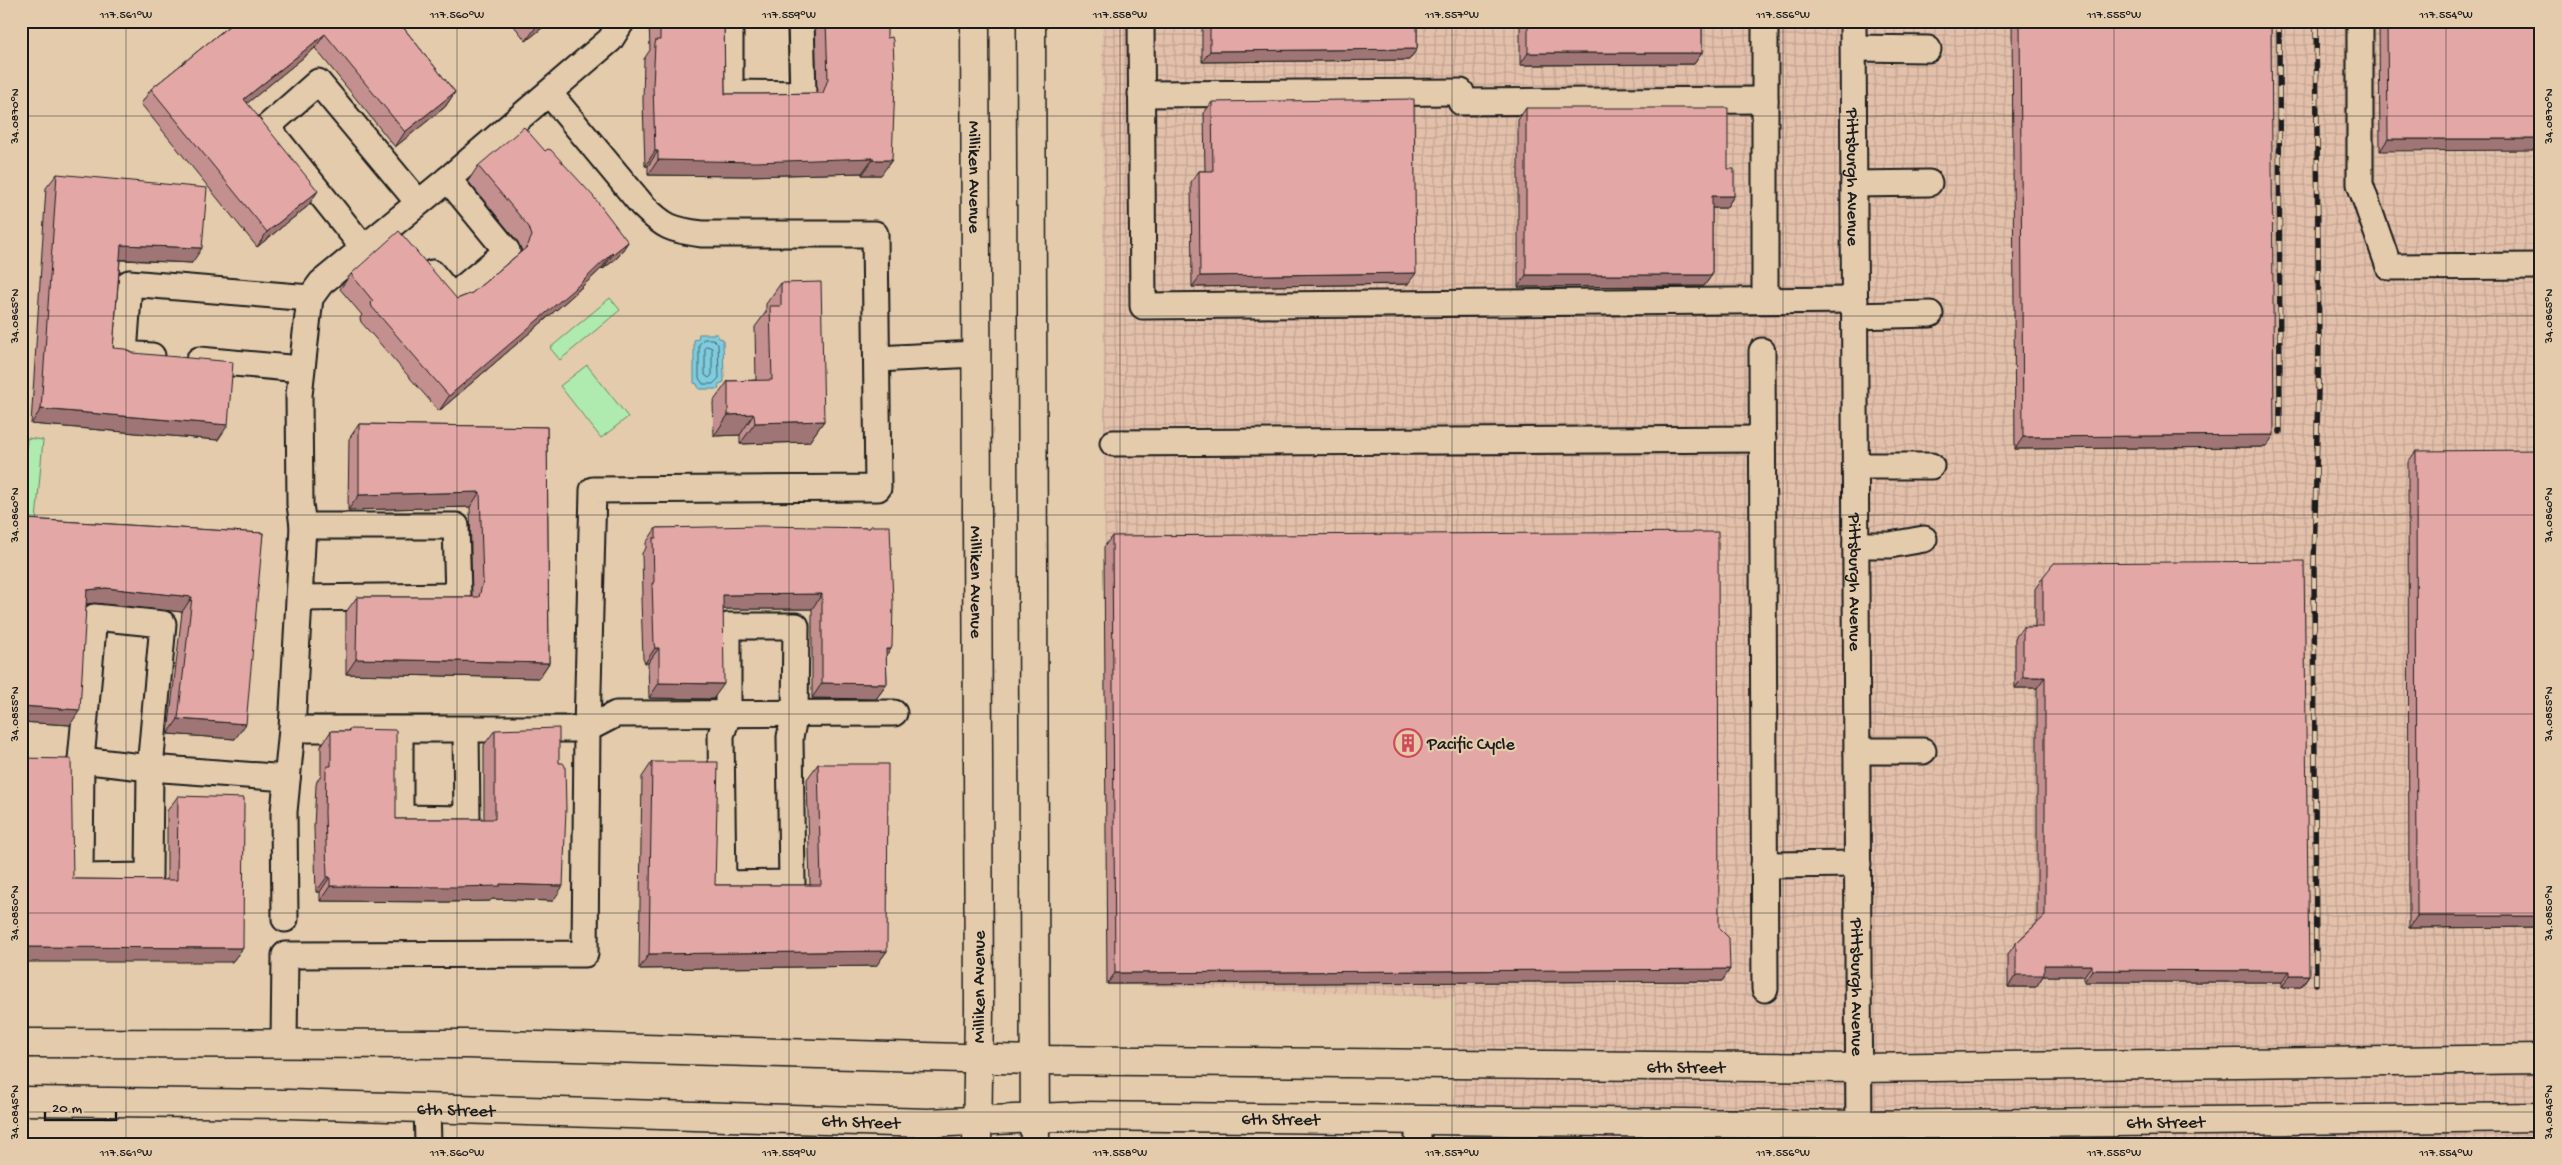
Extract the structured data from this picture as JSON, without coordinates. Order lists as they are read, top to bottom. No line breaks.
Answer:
{"streets":{"main road":["Milliken Avenue","6th Street"],"street":["Pittsburgh Avenue"]},"crossings":[["Milliken Avenue","6th Street"],["Pittsburgh Avenue","6th Street"]],"places":{"building":["Pacific Cycle"]},"scale_bar":"20 m","coordinates":["117.561°W","117.560°W","117.559°W","117.558°W","117.557°W","117.556°W","117.555°W","117.554°W","34.0870°N","34.0865°N","34.0860°N","34.0855°N","34.0850°N","34.0845°N"]}
